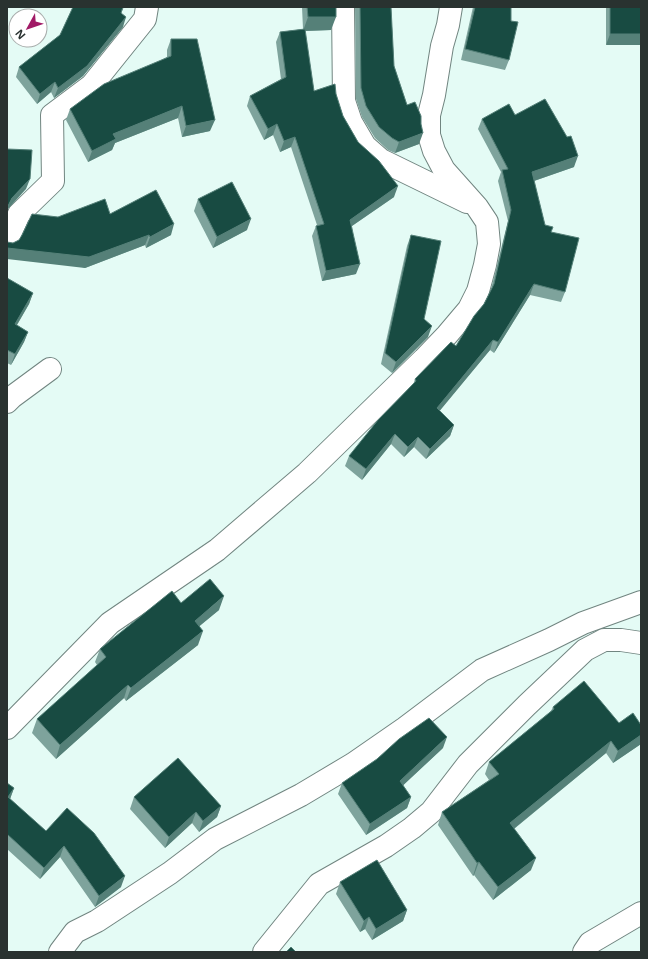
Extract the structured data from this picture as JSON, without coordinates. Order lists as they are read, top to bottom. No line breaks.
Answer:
{"north":"bottom left"}
